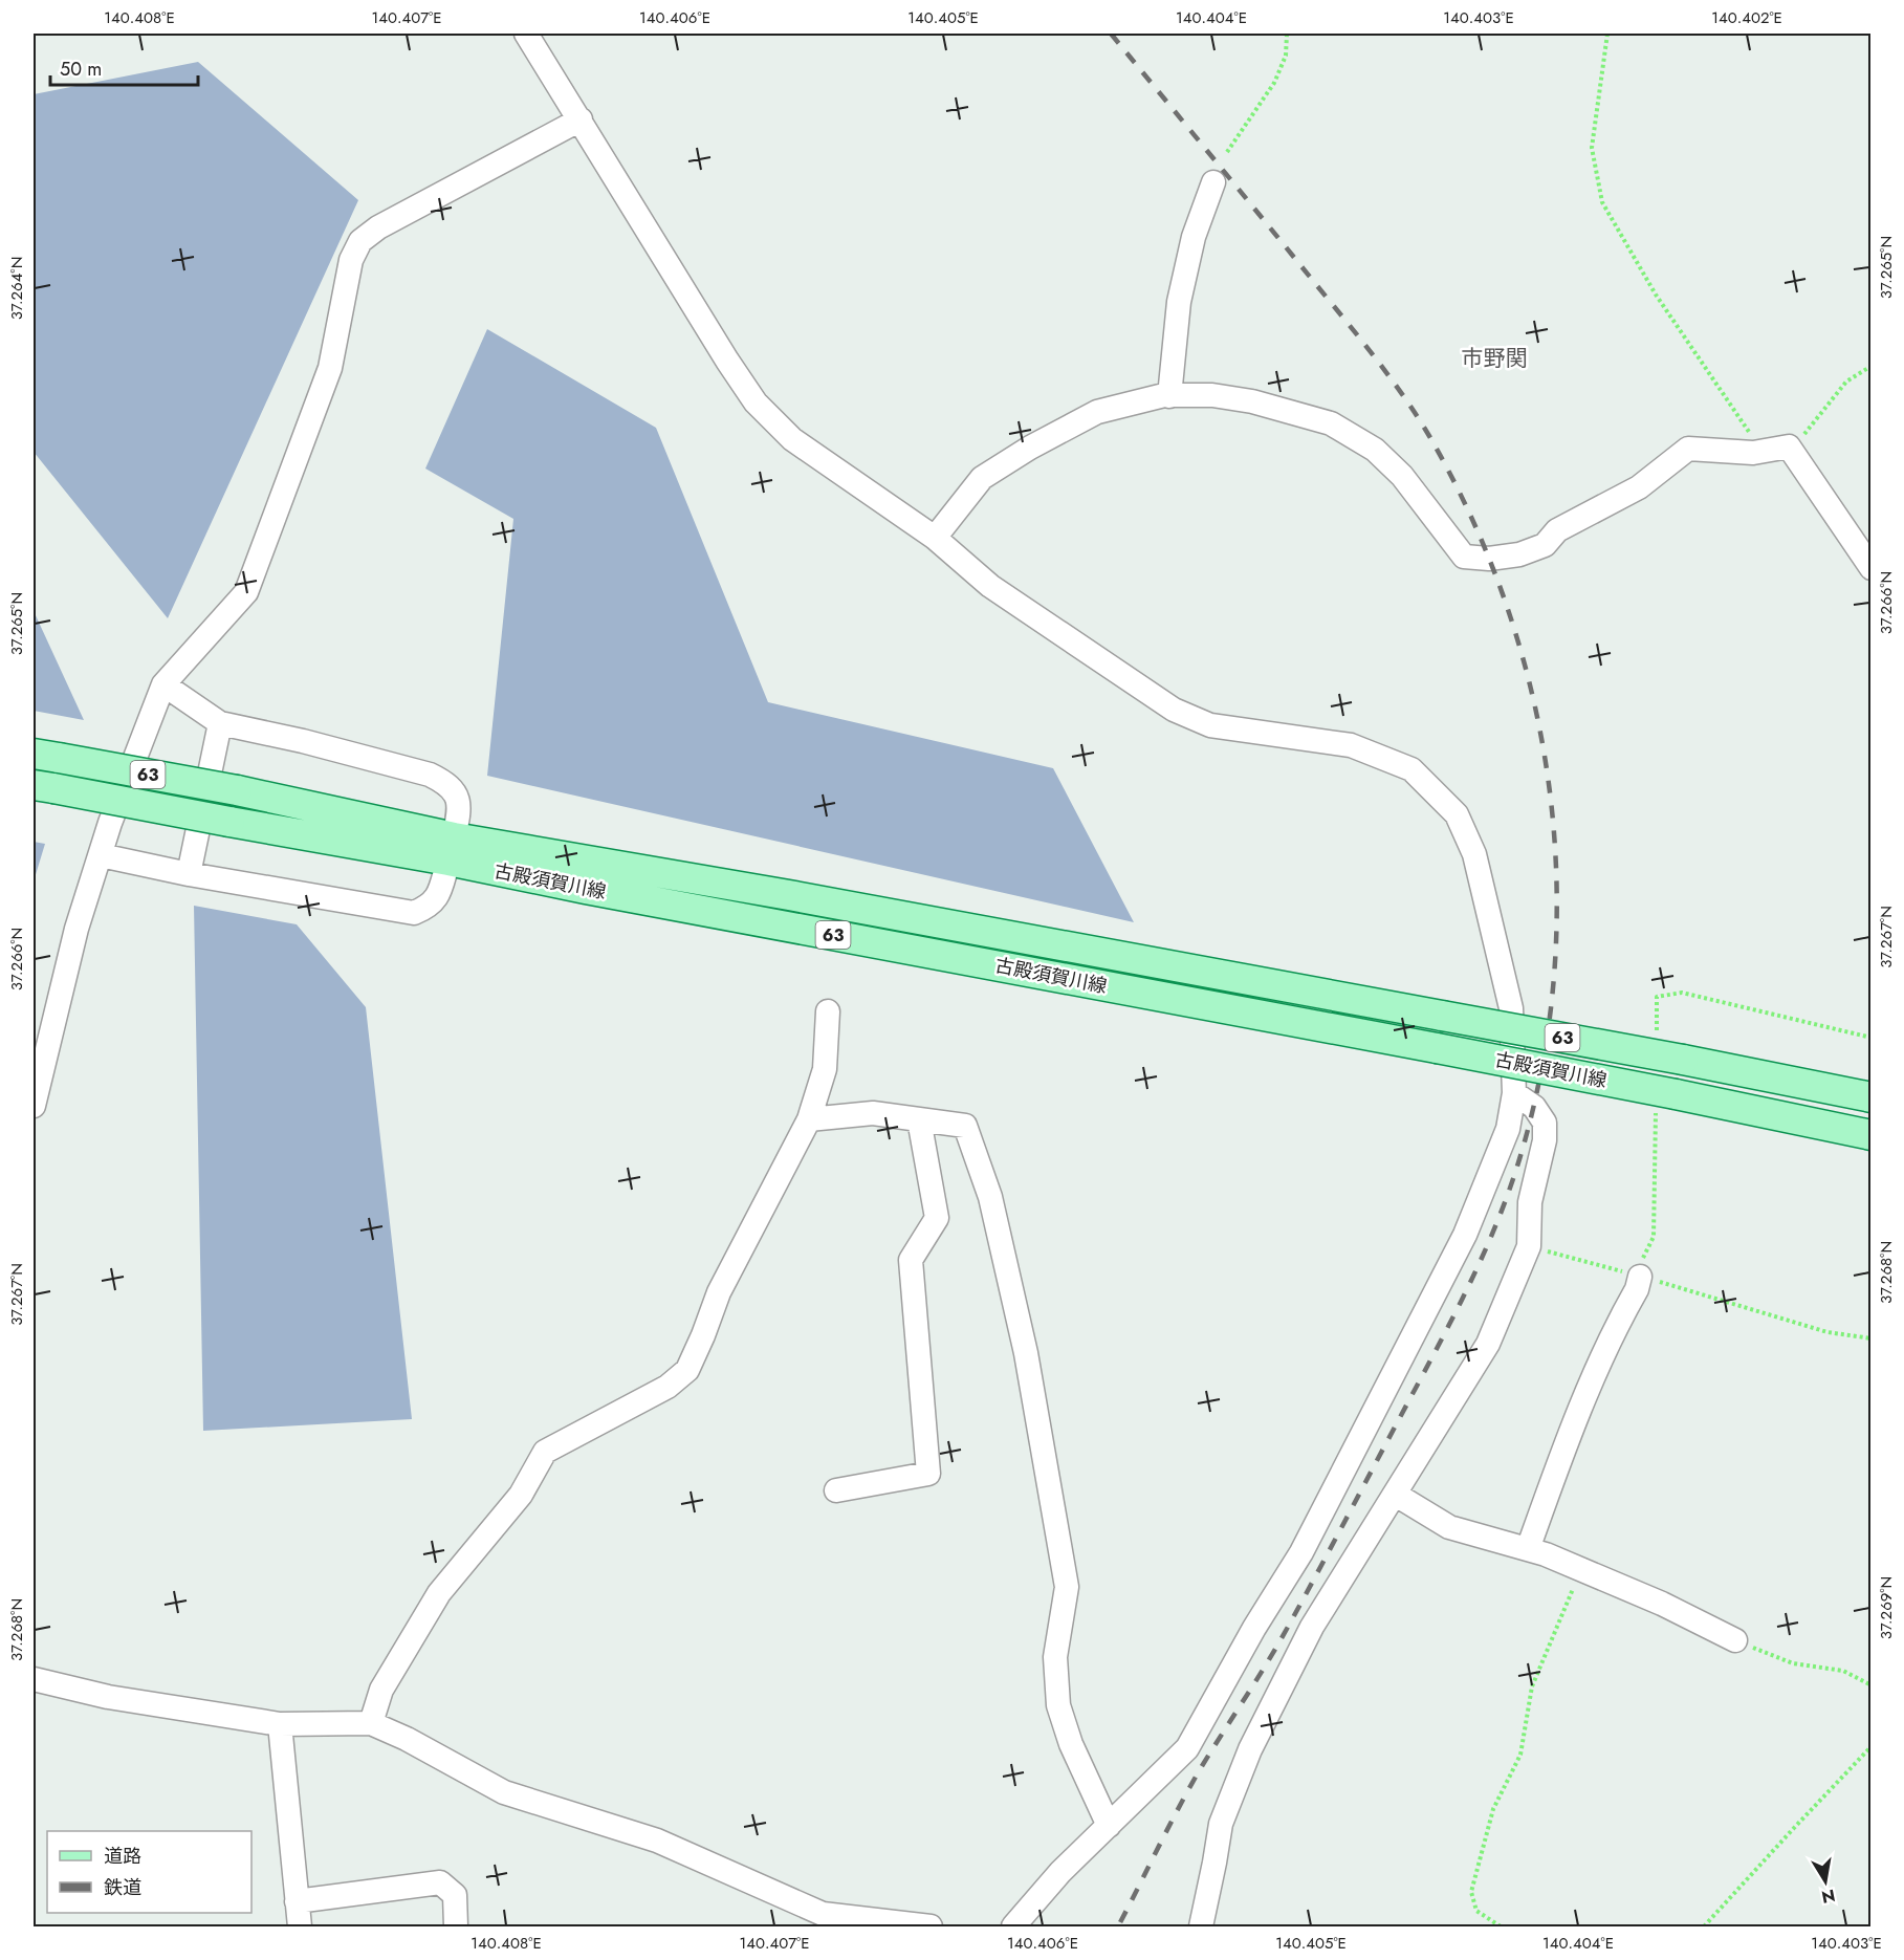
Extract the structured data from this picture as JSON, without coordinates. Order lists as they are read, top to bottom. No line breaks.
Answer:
{"streets":{"main road":["63","古殿須賀川線"]},"crossings":[["63","古殿須賀川線"]],"districts":["市野関"],"legend":["道路","鉄道"],"scale_bar":"50 m","north":"bottom","coordinates":["140.408°E","140.407°E","140.406°E","140.405°E","140.404°E","140.403°E","140.402°E","37.265°N","37.264°N","37.266°N","37.267°N","37.268°N","37.269°N"]}
